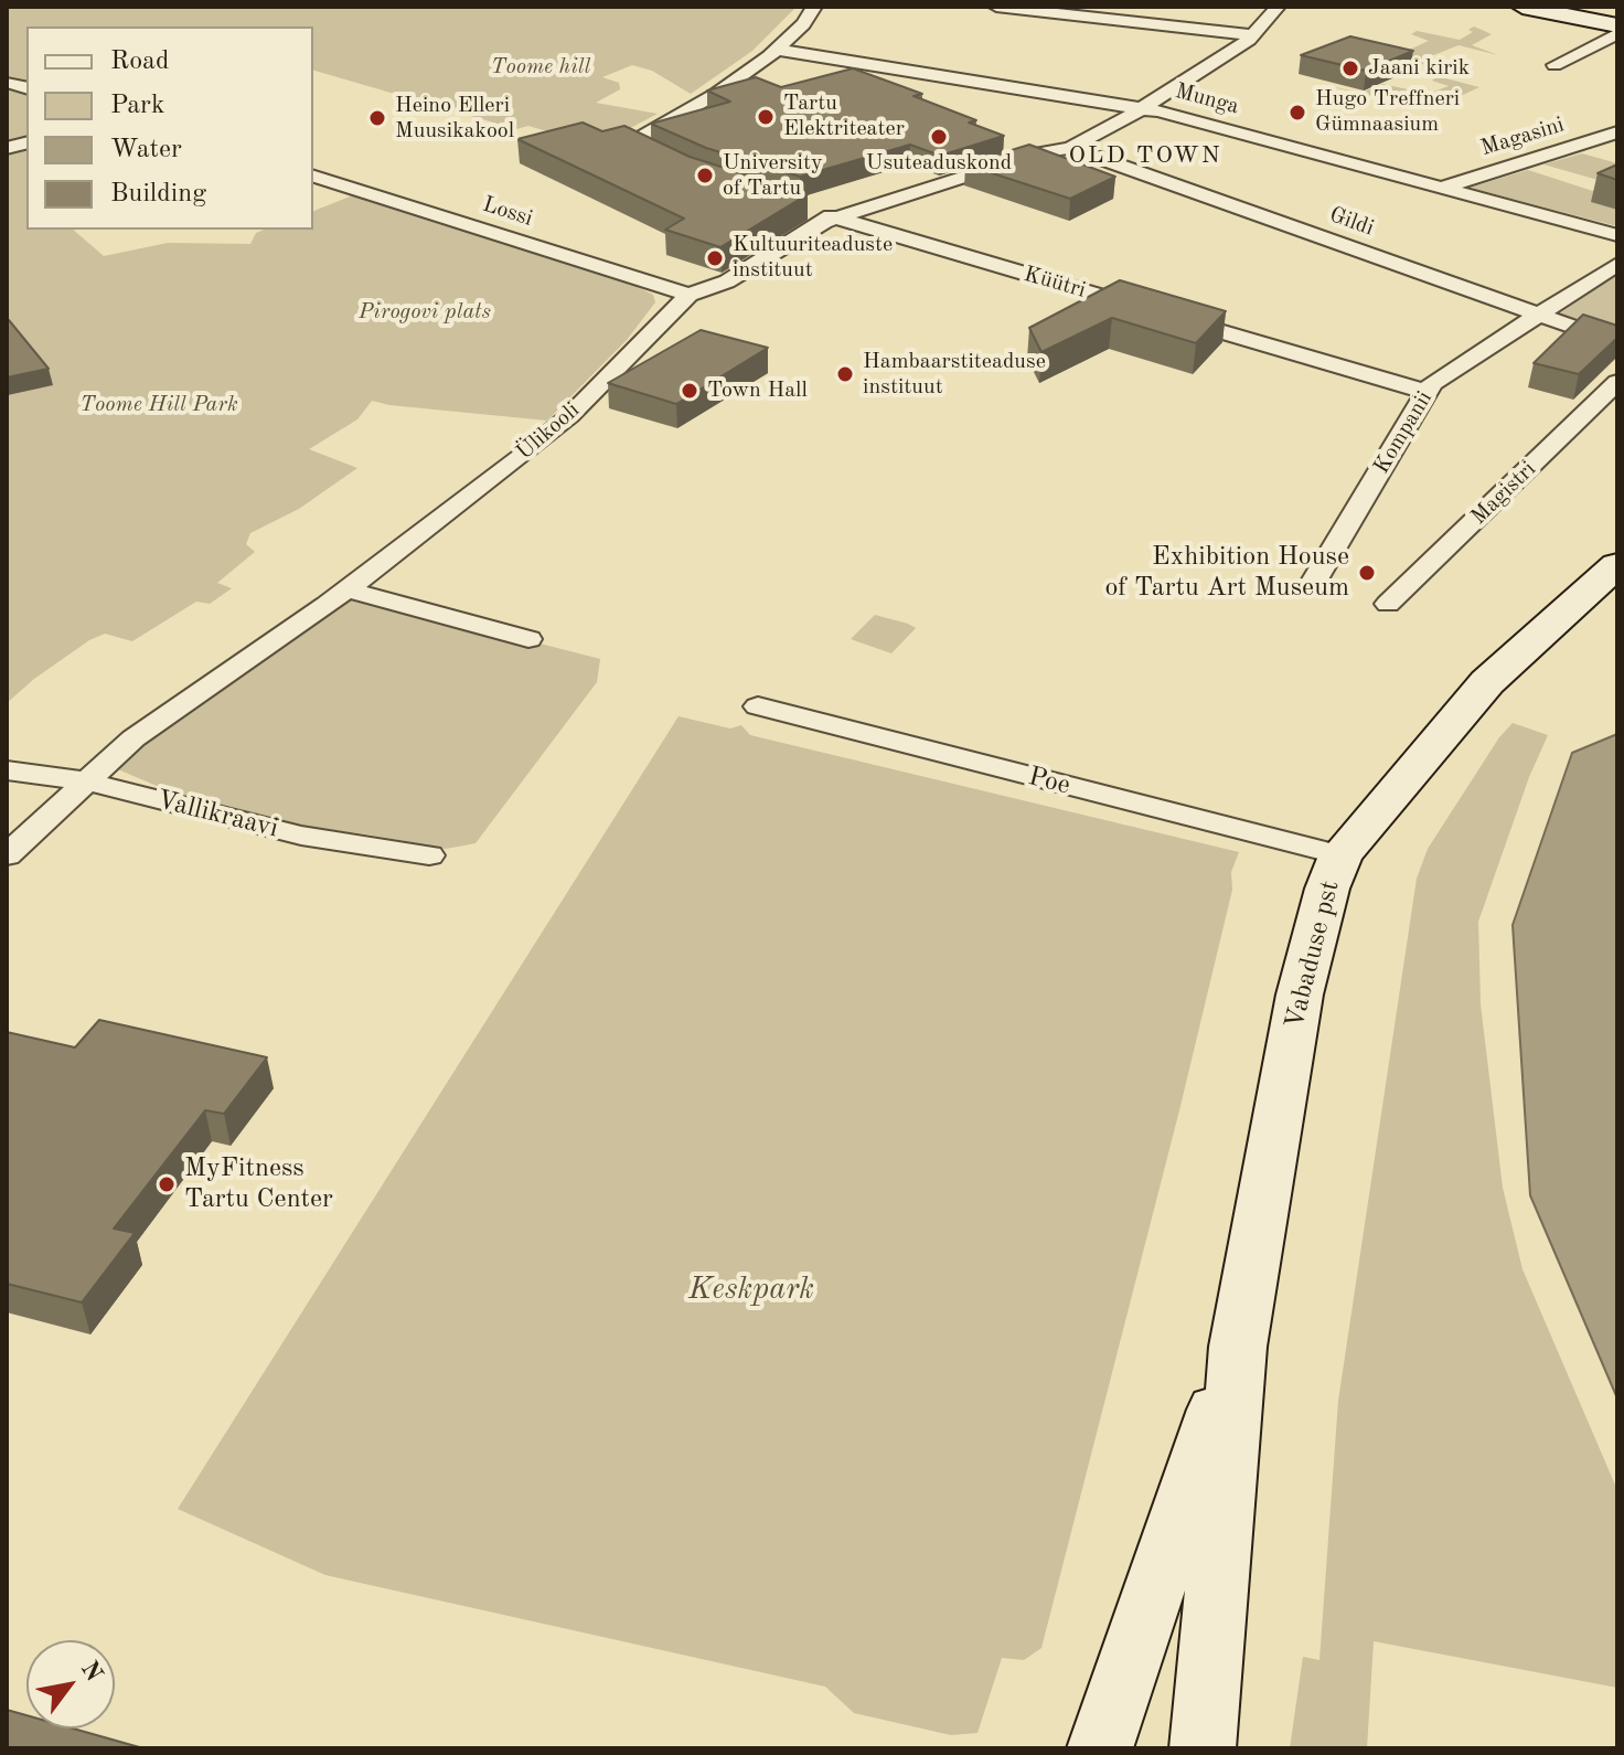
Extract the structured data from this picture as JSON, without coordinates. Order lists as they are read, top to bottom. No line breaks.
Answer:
{"streets":{"main road":["Vabaduse pst"],"street":["Munga","Magasini","Lossi","Gildi","Küütri","Ülikooli","Kompanii","Magistri","Poe","Vallikraavi"]},"crossings":[["Munga","Magasini"],["Munga","Ülikooli"],["Lossi","Ülikooli"],["Gildi","Ülikooli"],["Gildi","Kompanii"],["Küütri","Ülikooli"],["Küütri","Kompanii"],["Ülikooli","Vallikraavi"],["Poe","Vabaduse pst"]],"districts":["OLD TOWN"],"parks":["Toome hill","Pirogovi plats","Toome Hill Park","Keskpark"],"places":["Jaani kirik","Hugo Treffneri Gümnaasium","Tartu Elektriteater","Heino Elleri Muusikakool","Usuteaduskond","University of Tartu","Kultuuriteaduste instituut","Hambaarstiteaduse instituut","Town Hall","Exhibition House of Tartu Art Museum","MyFitness Tartu Center"],"legend":["Road","Park","Water","Building"],"north":"top right"}
